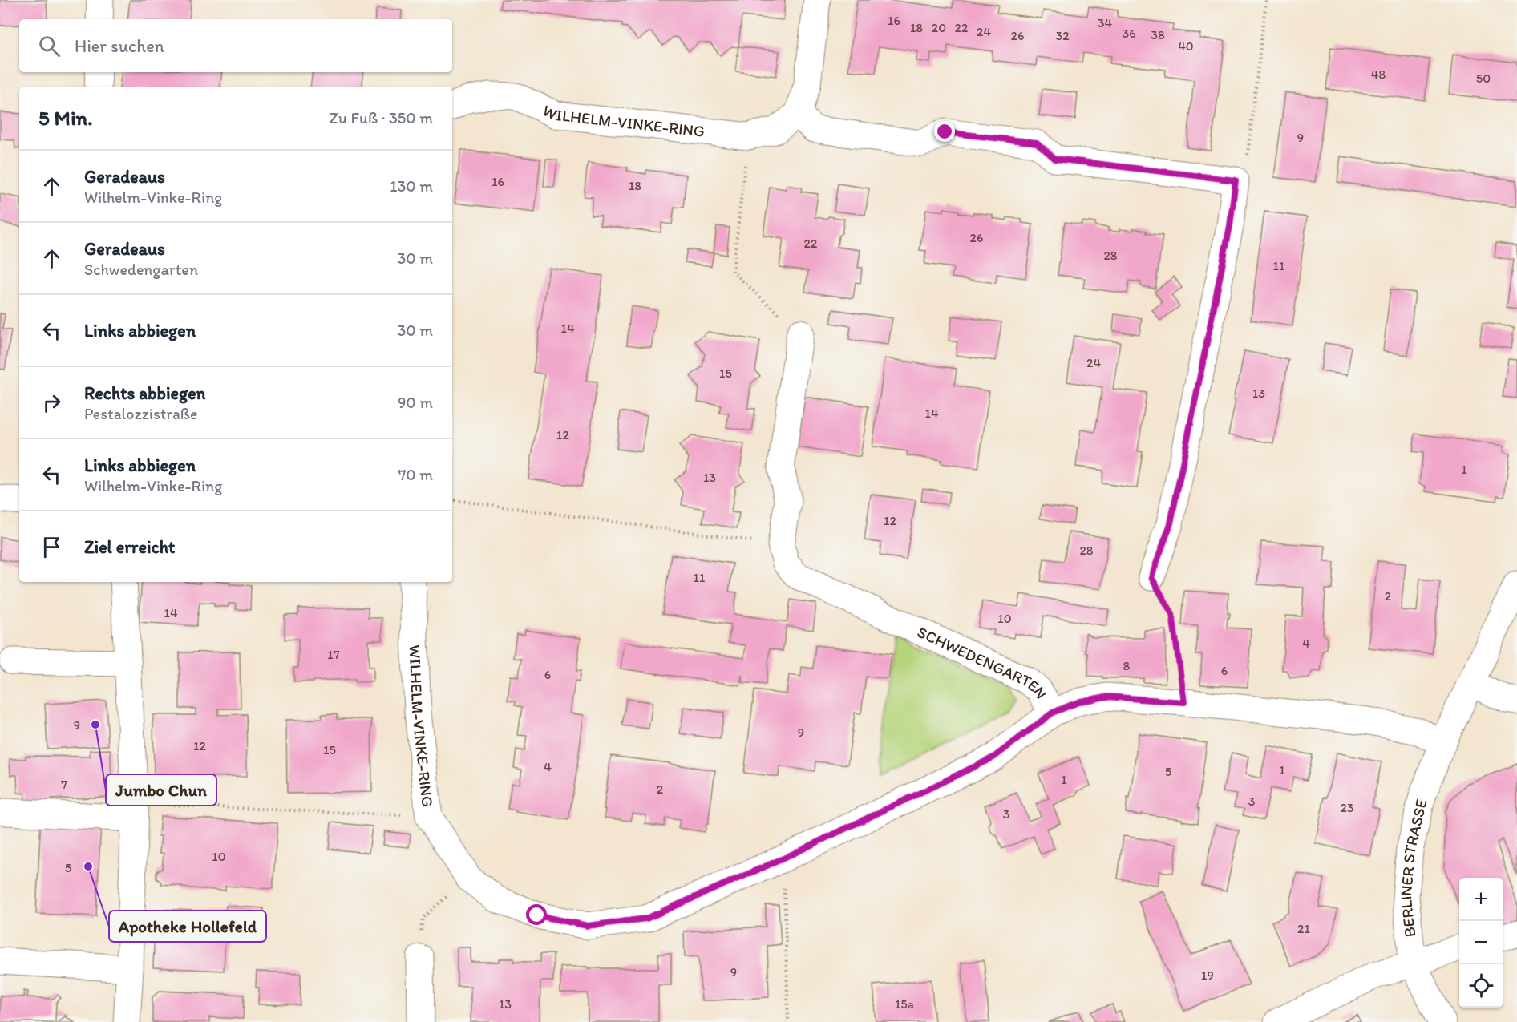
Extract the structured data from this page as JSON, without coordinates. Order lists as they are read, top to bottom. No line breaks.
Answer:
{"streets":{"street":["WILHELM-VINKE-RING","SCHWEDENGARTEN","BERLINER STRASSE"]},"crossings":[["WILHELM-VINKE-RING","SCHWEDENGARTEN"],["SCHWEDENGARTEN","BERLINER STRASSE"]],"places":["Jumbo Chun","Apotheke Hollefeld"],"house_numbers":["16","34","18","20","22","24","36","38","26","32","40","48","50","9","16","18","26","22","28","11","14","24","15","13","14","12","1","13","12","28","11","2","14","10","4","17","8","6","6","9","9","12","15","4","1","5","1","7","2","3","23","3","10","5","21","9","19","13","15a"],"page":{"search":"Hier suchen","heading":["5 Min.","Zu Fuß · 350 m"],"list":[["Geradeaus","Wilhelm-Vinke-Ring","130 m"],["Geradeaus","Schwedengarten","30 m"],["Links abbiegen","30 m"],["Rechts abbiegen","Pestalozzistraße","90 m"],["Links abbiegen","Wilhelm-Vinke-Ring","70 m"],"Ziel erreicht"],"map_buttons":["+","−"]}}
